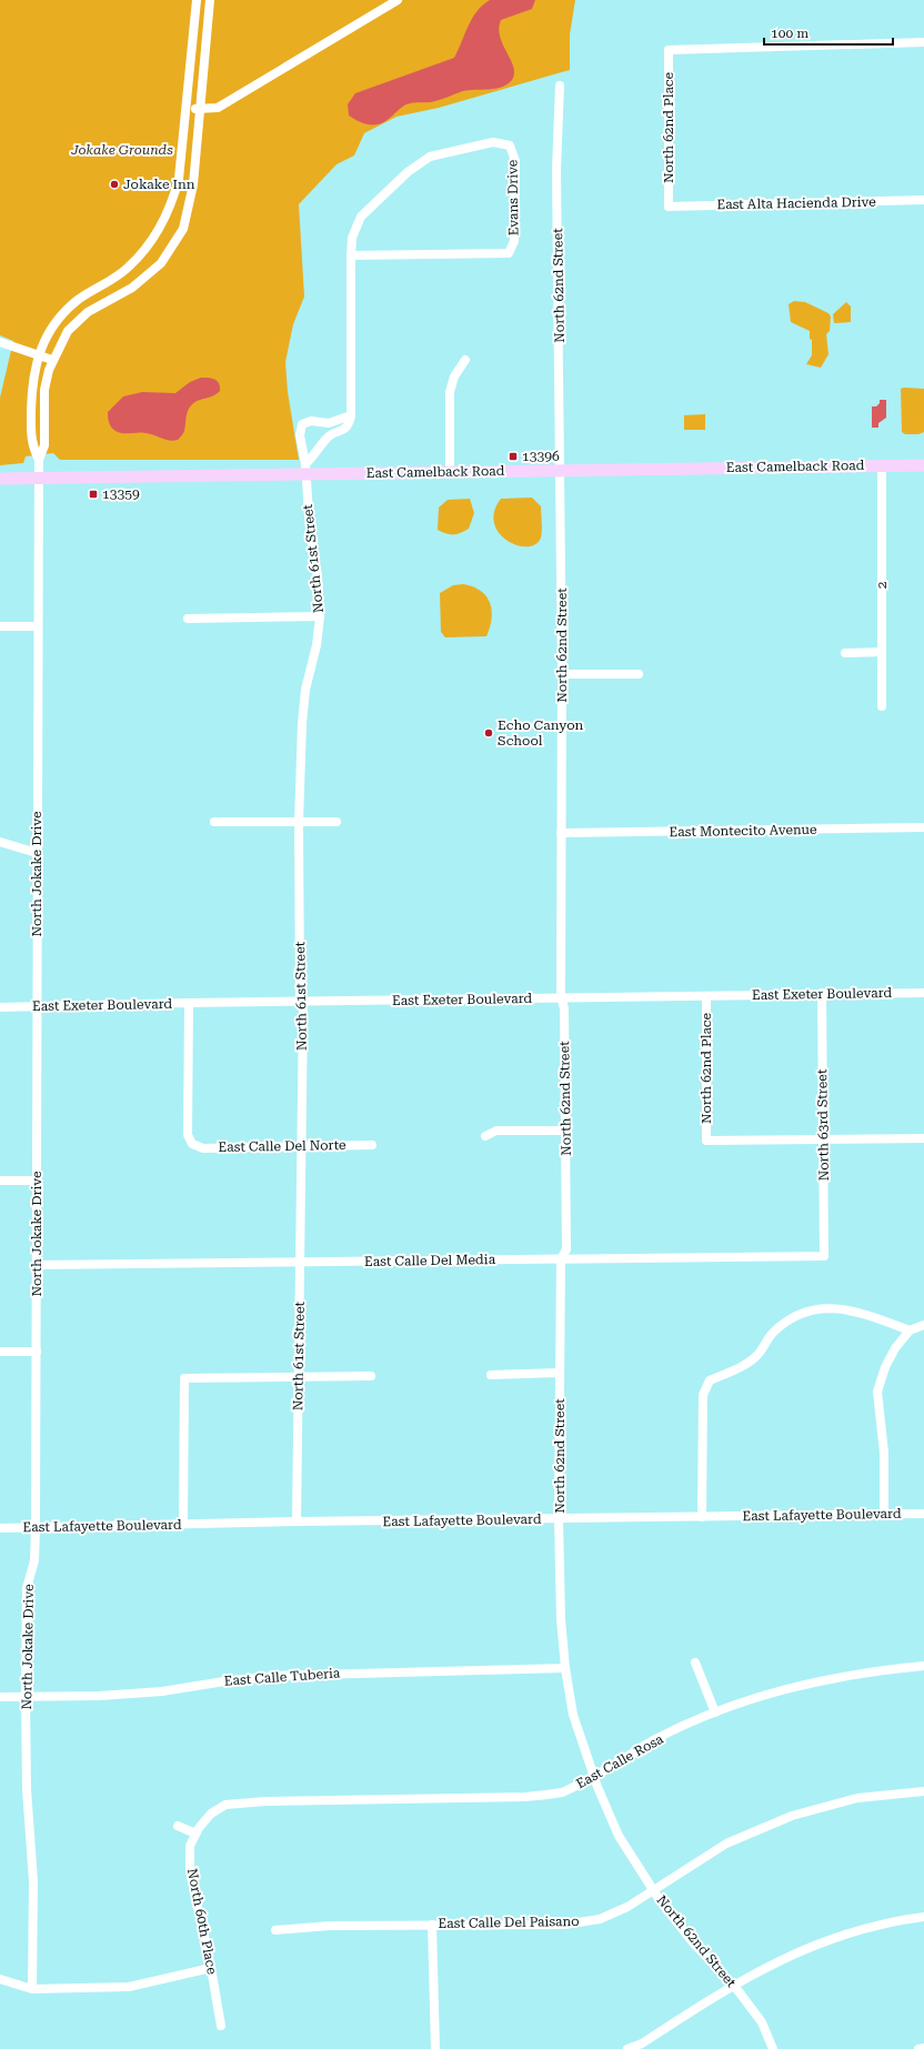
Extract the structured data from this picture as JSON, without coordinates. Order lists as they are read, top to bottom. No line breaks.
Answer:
{"streets":{"main road":["East Camelback Road"],"street":["North 62nd Place","Evans Drive","East Alta Hacienda Drive","North 62nd Street","North 61st Street","2","East Montecito Avenue","North Jokake Drive","East Exeter Boulevard","North 63rd Street","East Calle Del Norte","East Calle Del Media","East Lafayette Boulevard","East Calle Tuberia","East Calle Rosa","North 60th Place","East Calle Del Paisano"]},"crossings":[["North 62nd Place","East Alta Hacienda Drive"],["North 62nd Place","East Exeter Boulevard"],["North 62nd Place","North 63rd Street"],["North 62nd Street","East Camelback Road"],["North 62nd Street","East Montecito Avenue"],["North 62nd Street","East Exeter Boulevard"],["North 62nd Street","East Calle Del Media"],["North 62nd Street","East Lafayette Boulevard"],["North 62nd Street","East Calle Tuberia"],["North 62nd Street","East Calle Rosa"],["North 62nd Street","East Calle Del Paisano"],["East Camelback Road","North 61st Street"],["East Camelback Road","2"],["East Camelback Road","North Jokake Drive"],["North 61st Street","East Exeter Boulevard"],["North 61st Street","East Calle Del Norte"],["North 61st Street","East Calle Del Media"],["North 61st Street","East Lafayette Boulevard"],["North Jokake Drive","East Exeter Boulevard"],["North Jokake Drive","East Calle Del Media"],["North Jokake Drive","East Lafayette Boulevard"],["North Jokake Drive","East Calle Tuberia"],["East Exeter Boulevard","North 63rd Street"],["East Exeter Boulevard","East Calle Del Norte"],["North 63rd Street","East Calle Del Media"],["East Calle Rosa","North 60th Place"]],"parks":["Jokake Grounds"],"places":{"other":["Jokake Inn","Echo Canyon School"],"transit":["13396","13359"]},"scale_bar":"100 m"}
